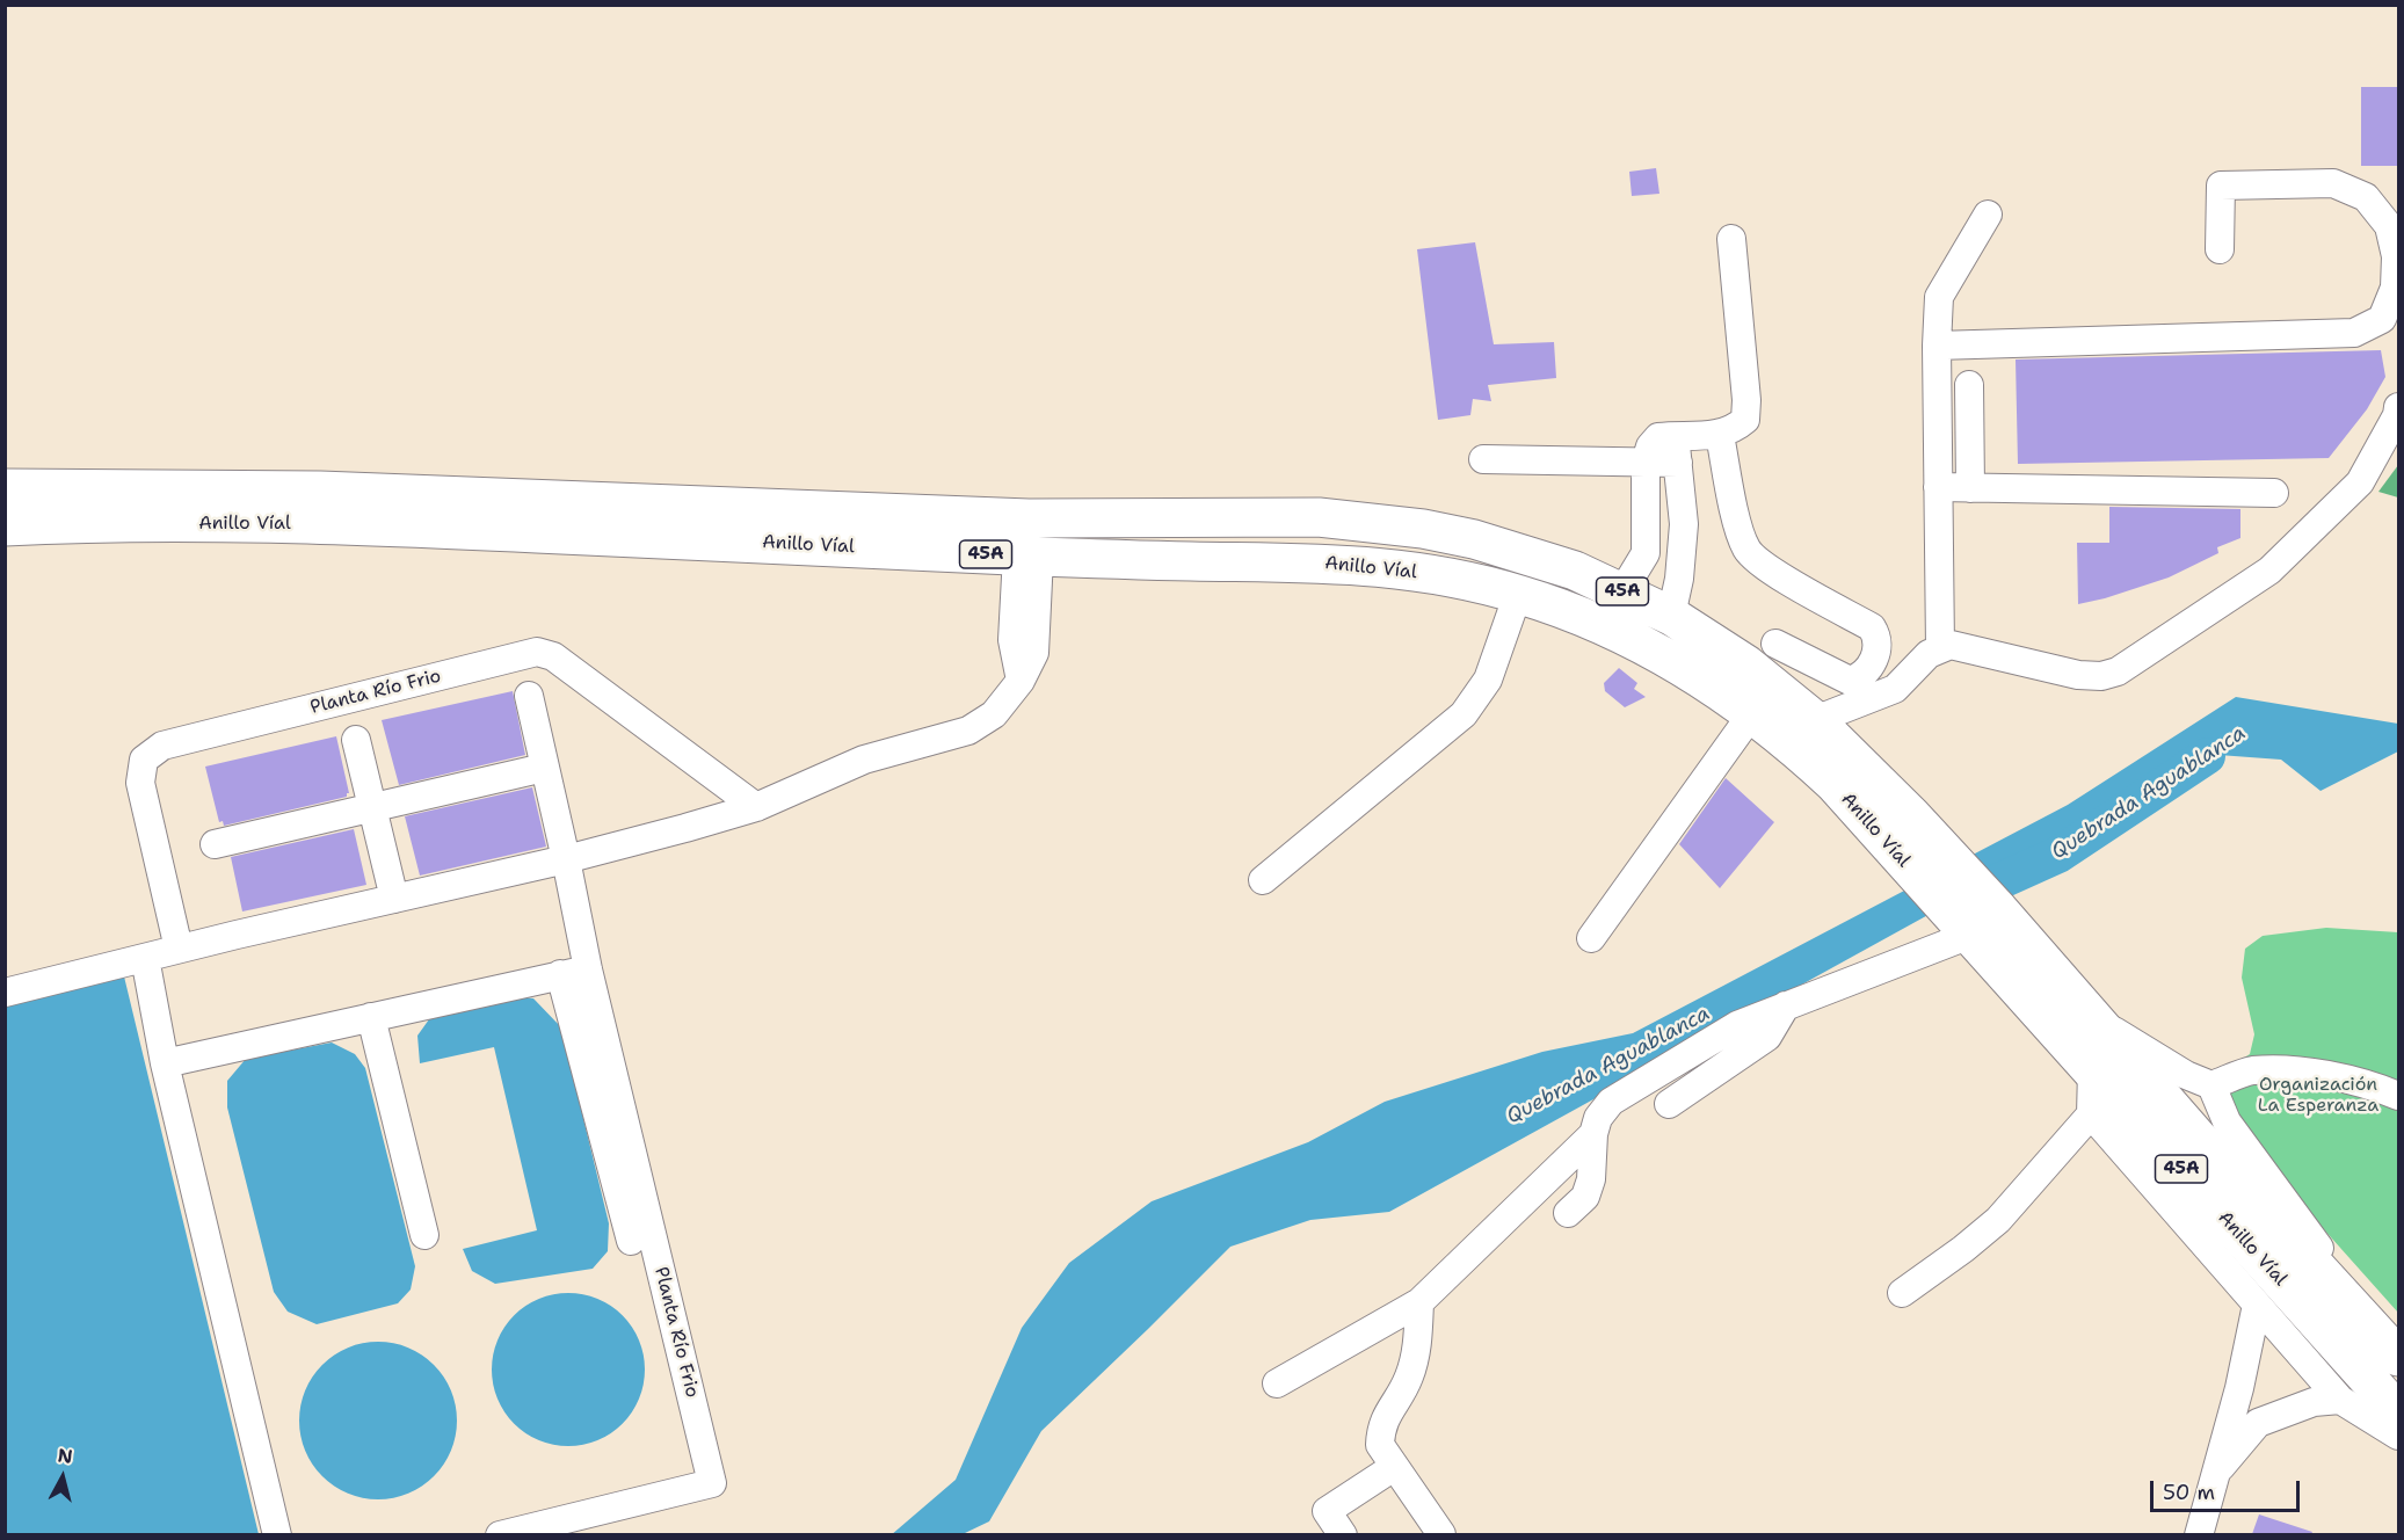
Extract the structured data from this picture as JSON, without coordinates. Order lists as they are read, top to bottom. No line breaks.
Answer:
{"streets":{"highway":["Anillo Víal","45A"],"lane":["Planta Río Frio"]},"water":["Quebrada Aguablanca"],"parks":["Organización La Esperanza"],"scale_bar":"50 m","north":"top"}
